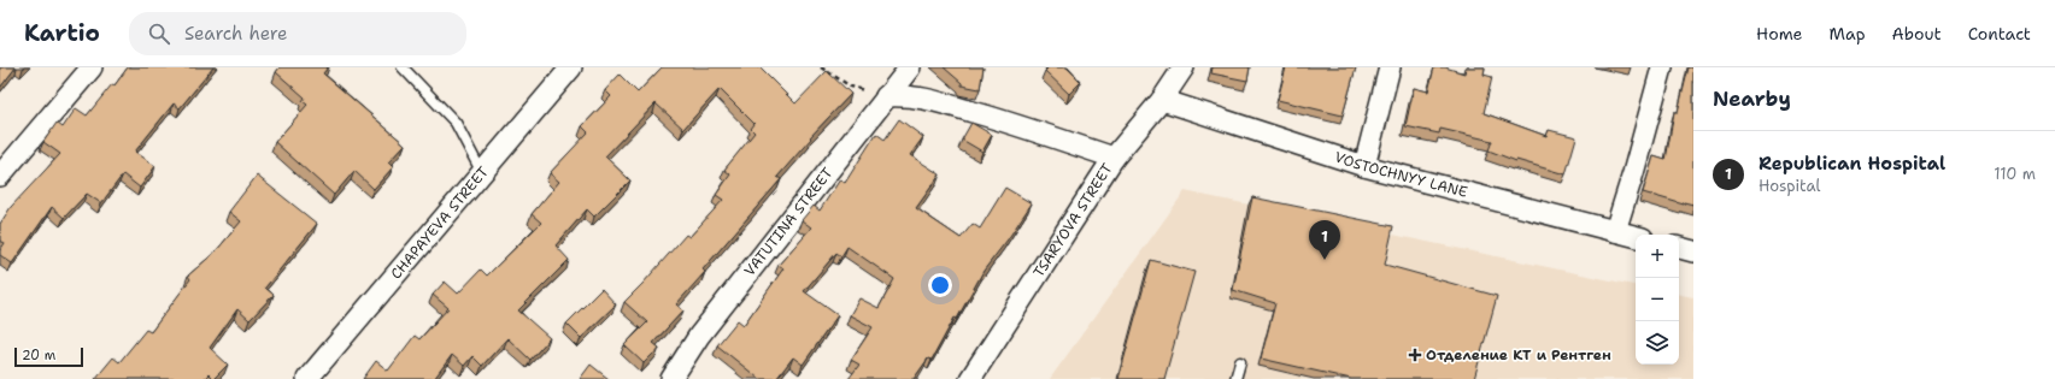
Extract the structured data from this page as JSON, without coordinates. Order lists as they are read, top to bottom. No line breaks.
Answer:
{"streets":{"street":["VOSTOCHNYY LANE","TSARYOVA STREET","VATUTINA STREET","CHAPAYEVA STREET"]},"crossings":[["VOSTOCHNYY LANE","TSARYOVA STREET"]],"places":{"health":["Отделение КТ и Рентген"]},"scale_bar":"20 m","page":{"header":"Kartio","search":"Search here","nav":["Home","Map","About","Contact"],"heading":"Nearby","list":[{"mark":"1","name":"Republican Hospital","note":"Hospital","value":"110 m"}],"pins":"1","map_buttons":["+","−"],"scale":"20 m"}}
